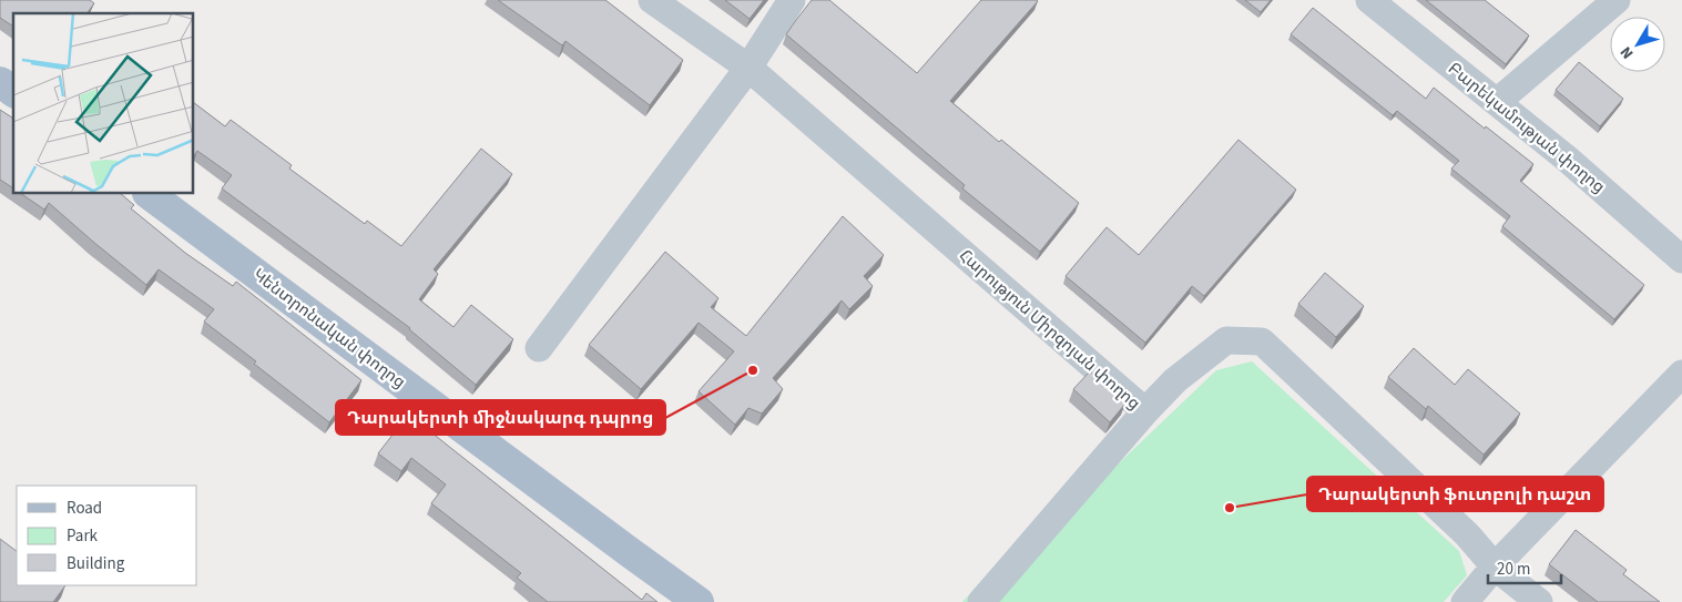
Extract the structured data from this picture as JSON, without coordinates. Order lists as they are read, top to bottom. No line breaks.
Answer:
{"streets":{"main road":["Կենտրոնական փողոց"],"street":["Բարեկամության փողոց","Հարություն Միրզոյան փողոց"]},"places":["Դարակերտի միջնակարգ դպրոց","Դարակերտի ֆուտբոլի դաշտ"],"legend":["Road","Park","Building"],"scale_bar":"20 m","north":"bottom left"}
